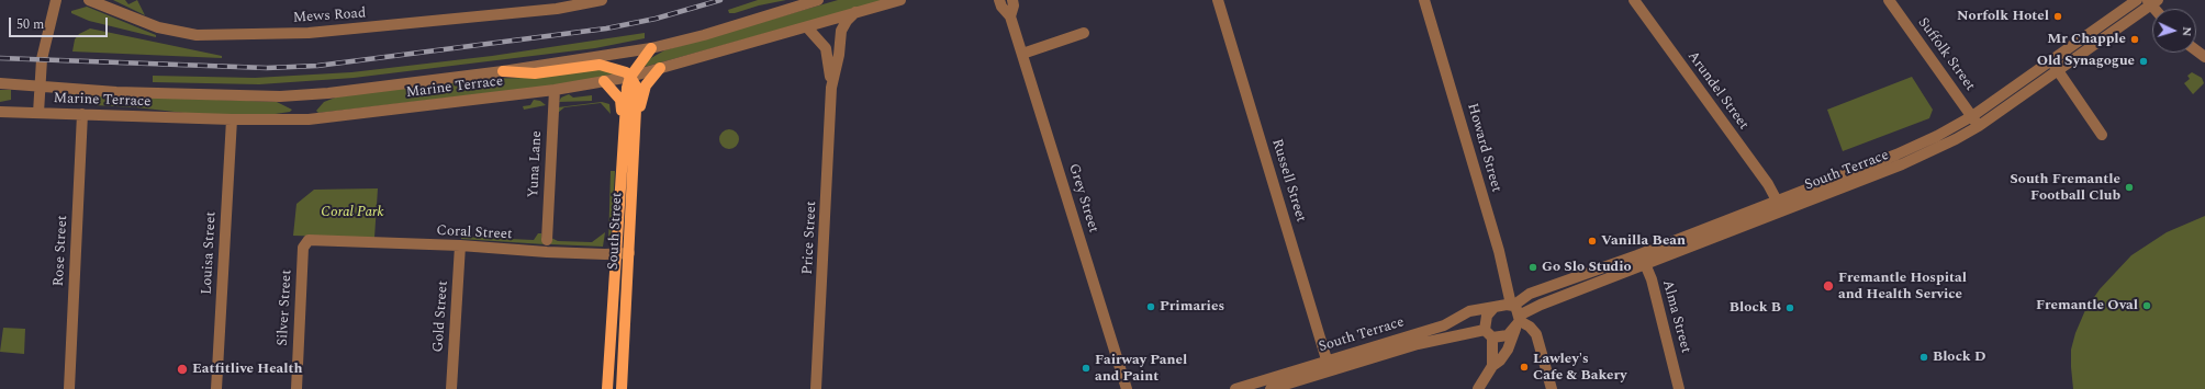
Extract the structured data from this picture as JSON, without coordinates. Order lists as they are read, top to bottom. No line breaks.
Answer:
{"streets":{"main road":["South Street"],"street":["Mews Road","Suffolk Street","Marine Terrace","Arundel Street","Howard Street","Yuna Lane","South Terrace","Russell Street","Grey Street","Coral Street","Price Street","Rose Street","Louisa Street","Silver Street","Gold Street","Alma Street"]},"crossings":[["Suffolk Street","South Terrace"],["Marine Terrace","Yuna Lane"],["Marine Terrace","South Street"],["Marine Terrace","Price Street"],["Marine Terrace","Rose Street"],["Marine Terrace","Louisa Street"],["Arundel Street","South Terrace"],["Howard Street","South Terrace"],["South Terrace","Russell Street"],["South Terrace","Alma Street"],["South Street","Coral Street"],["Coral Street","Silver Street"],["Coral Street","Gold Street"]],"parks":["Coral Park"],"places":["Norfolk Hotel","Mr Chapple","Old Synagogue","South Fremantle Football Club","Vanilla Bean","Go Slo Studio","Fremantle Hospital and Health Service","Fremantle Oval","Primaries","Block B","Block D","Lawley's Cafe & Bakery","Fairway Panel and Paint","Eatfitlive Health"],"scale_bar":"50 m","north":"right"}
